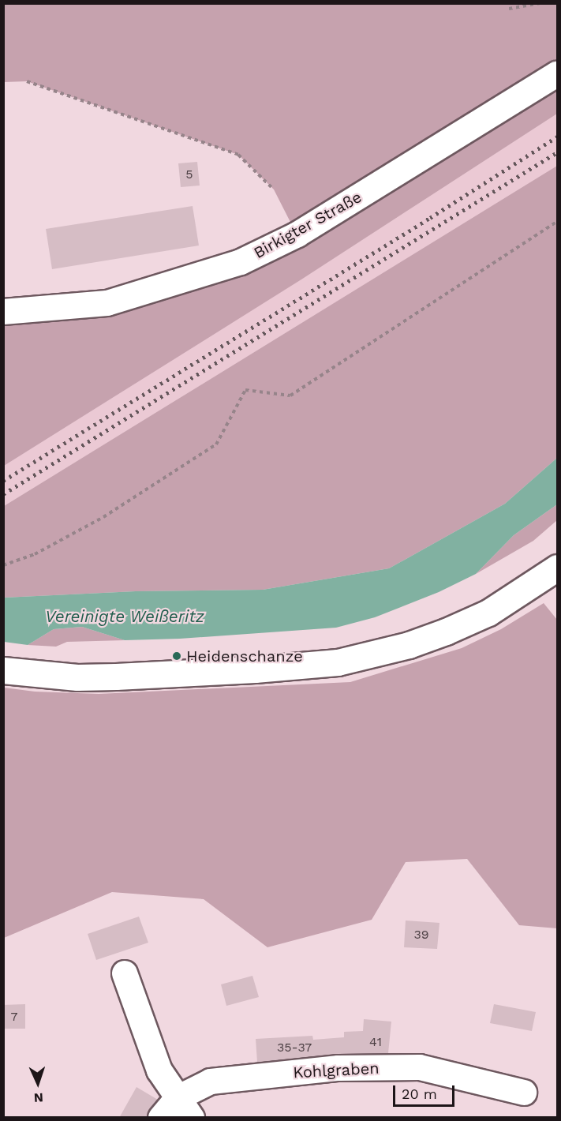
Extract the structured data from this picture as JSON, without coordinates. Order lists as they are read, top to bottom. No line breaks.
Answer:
{"streets":{"street":["Birkigter Straße","Kohlgraben"]},"water":["Vereinigte Weißeritz"],"places":["Heidenschanze"],"house_numbers":["5","39","7","41","35-37"],"scale_bar":"20 m","north":"bottom"}
